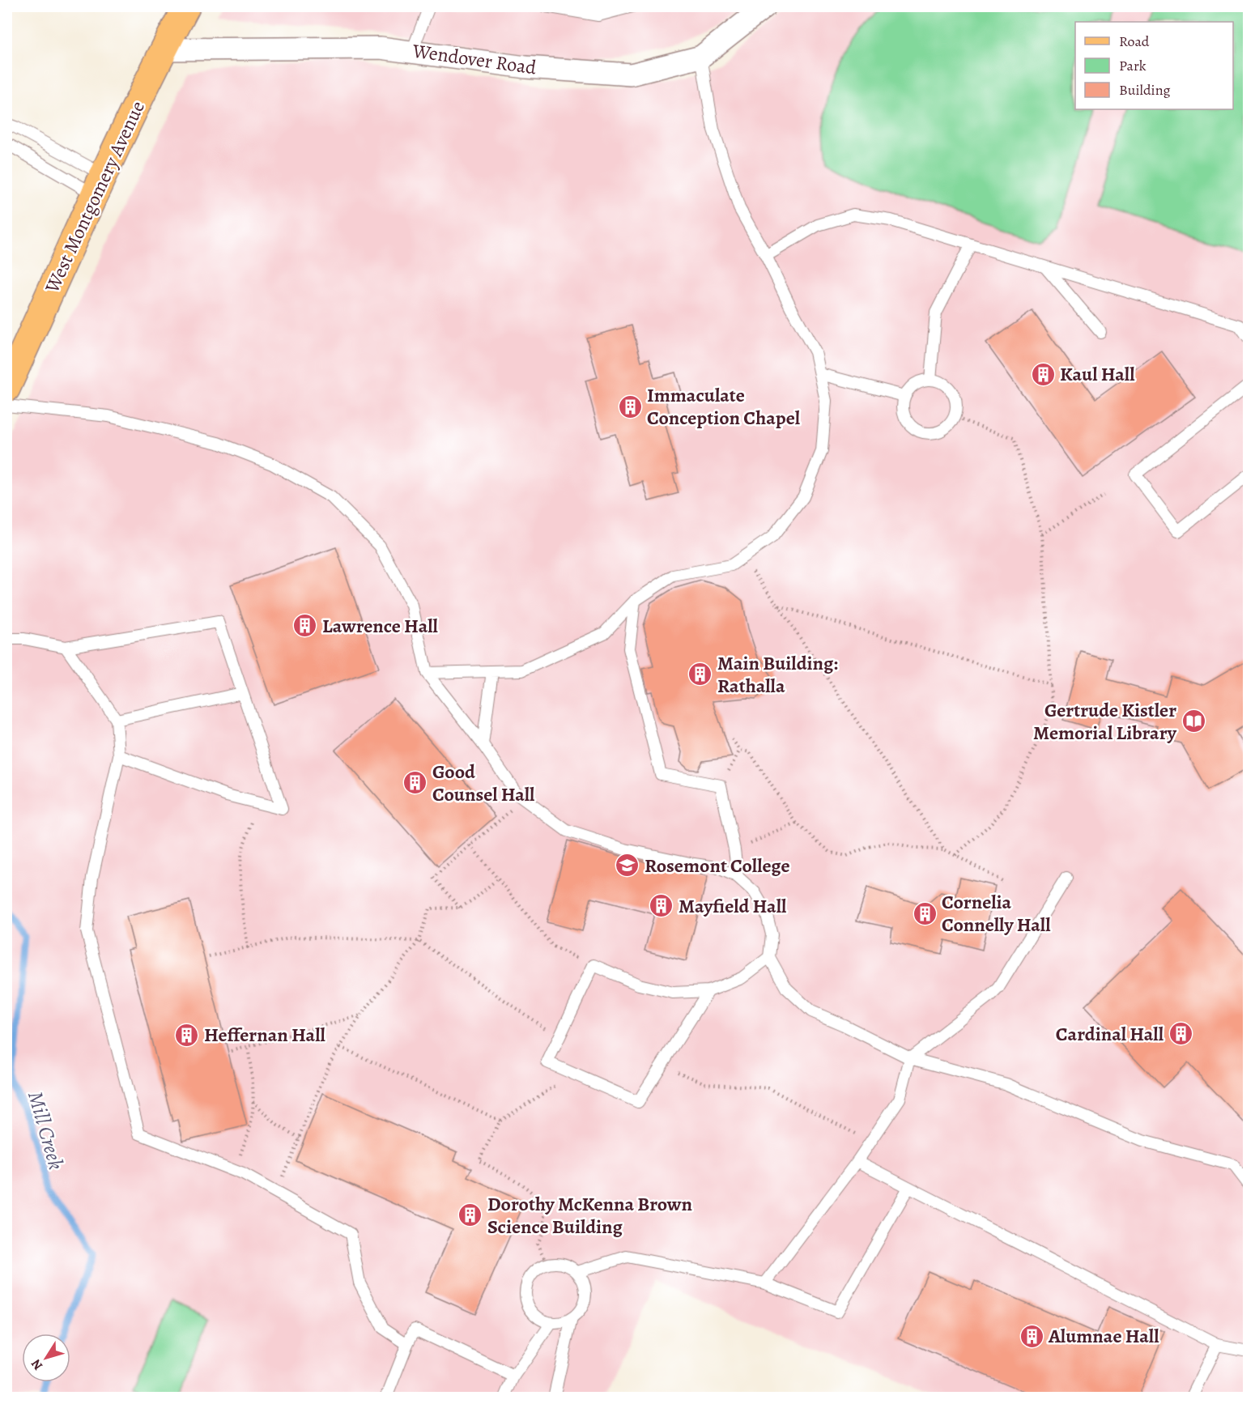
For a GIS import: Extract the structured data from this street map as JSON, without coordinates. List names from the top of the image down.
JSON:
{
  "streets": {
    "main road": ["West Montgomery Avenue"],
    "street": ["Wendover Road"]
  },
  "crossings": [
    ["Wendover Road", "West Montgomery Avenue"]
  ],
  "water": ["Mill Creek"],
  "places": {
    "building": [
      "Kaul Hall",
      "Immaculate Conception Chapel",
      "Lawrence Hall",
      "Main Building: Rathalla",
      "Good Counsel Hall",
      "Mayfield Hall",
      "Cornelia Connelly Hall",
      "Cardinal Hall",
      "Heffernan Hall",
      "Dorothy McKenna Brown Science Building",
      "Alumnae Hall"
    ],
    "library": ["Gertrude Kistler Memorial Library"],
    "school or university": ["Rosemont College"]
  },
  "legend": ["Road", "Park", "Building"],
  "north": "bottom left"
}
